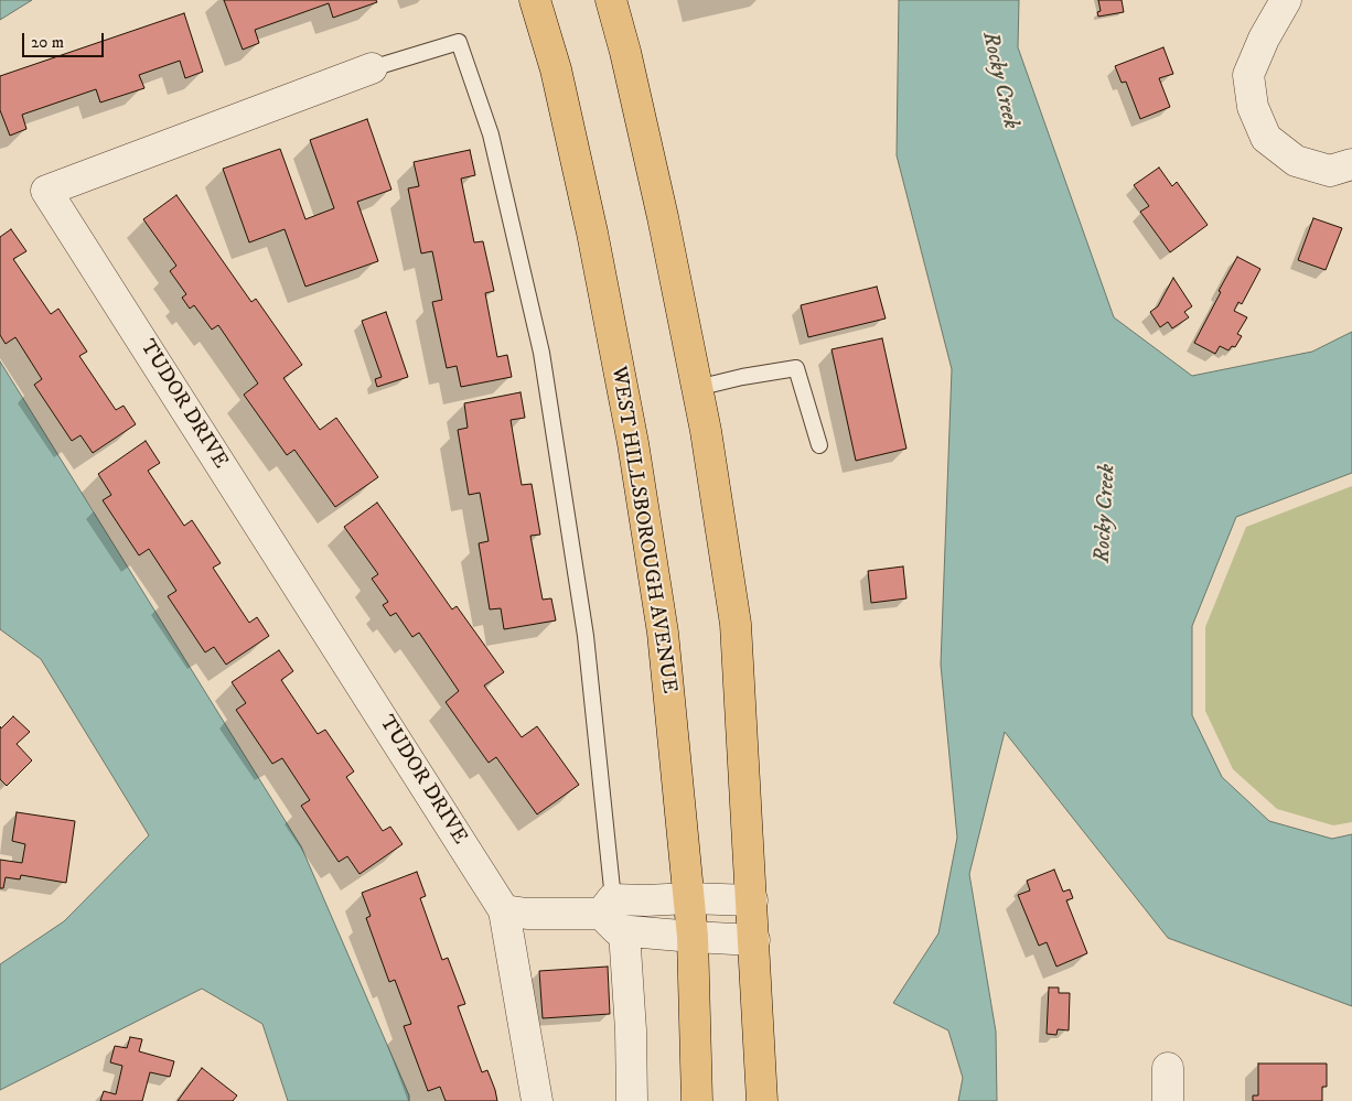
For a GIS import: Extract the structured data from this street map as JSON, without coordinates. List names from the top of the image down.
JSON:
{
  "streets": {
    "main road": ["WEST HILLSBOROUGH AVENUE"],
    "street": ["TUDOR DRIVE"]
  },
  "water": ["Rocky Creek"],
  "scale_bar": "20 m"
}
